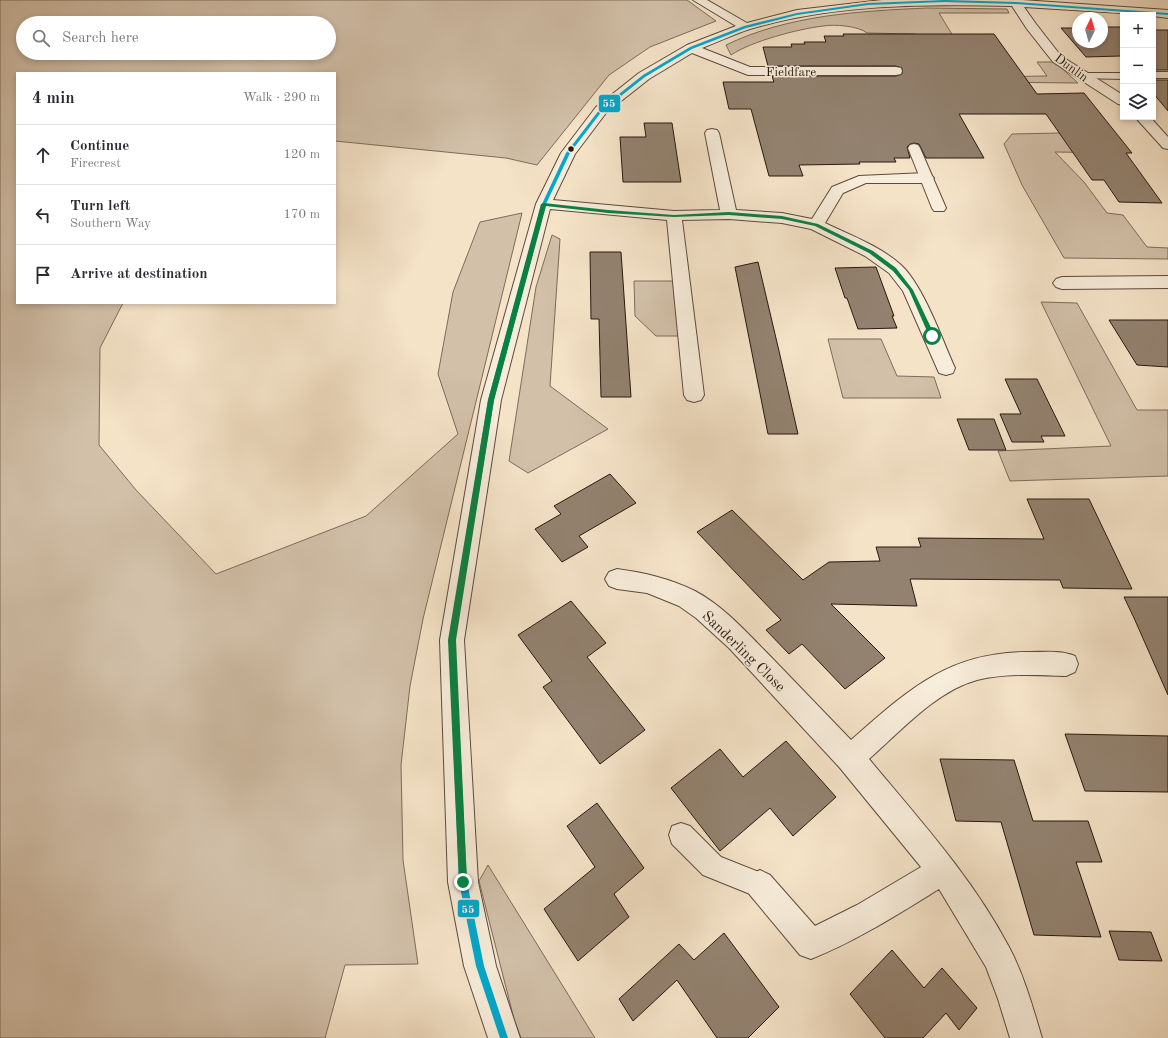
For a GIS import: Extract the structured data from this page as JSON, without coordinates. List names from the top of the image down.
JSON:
{
  "streets": {
    "street": ["Dunlin", "Fieldfare", "Sanderling Close"]
  },
  "lines": ["transit line 55"],
  "north": "top",
  "page": {
    "map_buttons": ["+", "−"],
    "search": "Search here",
    "heading": ["4 min", "Walk · 290 m"],
    "list": [
      ["Continue", "Firecrest", "120 m"],
      ["Turn left", "Southern Way", "170 m"],
      "Arrive at destination"
    ]
  }
}
